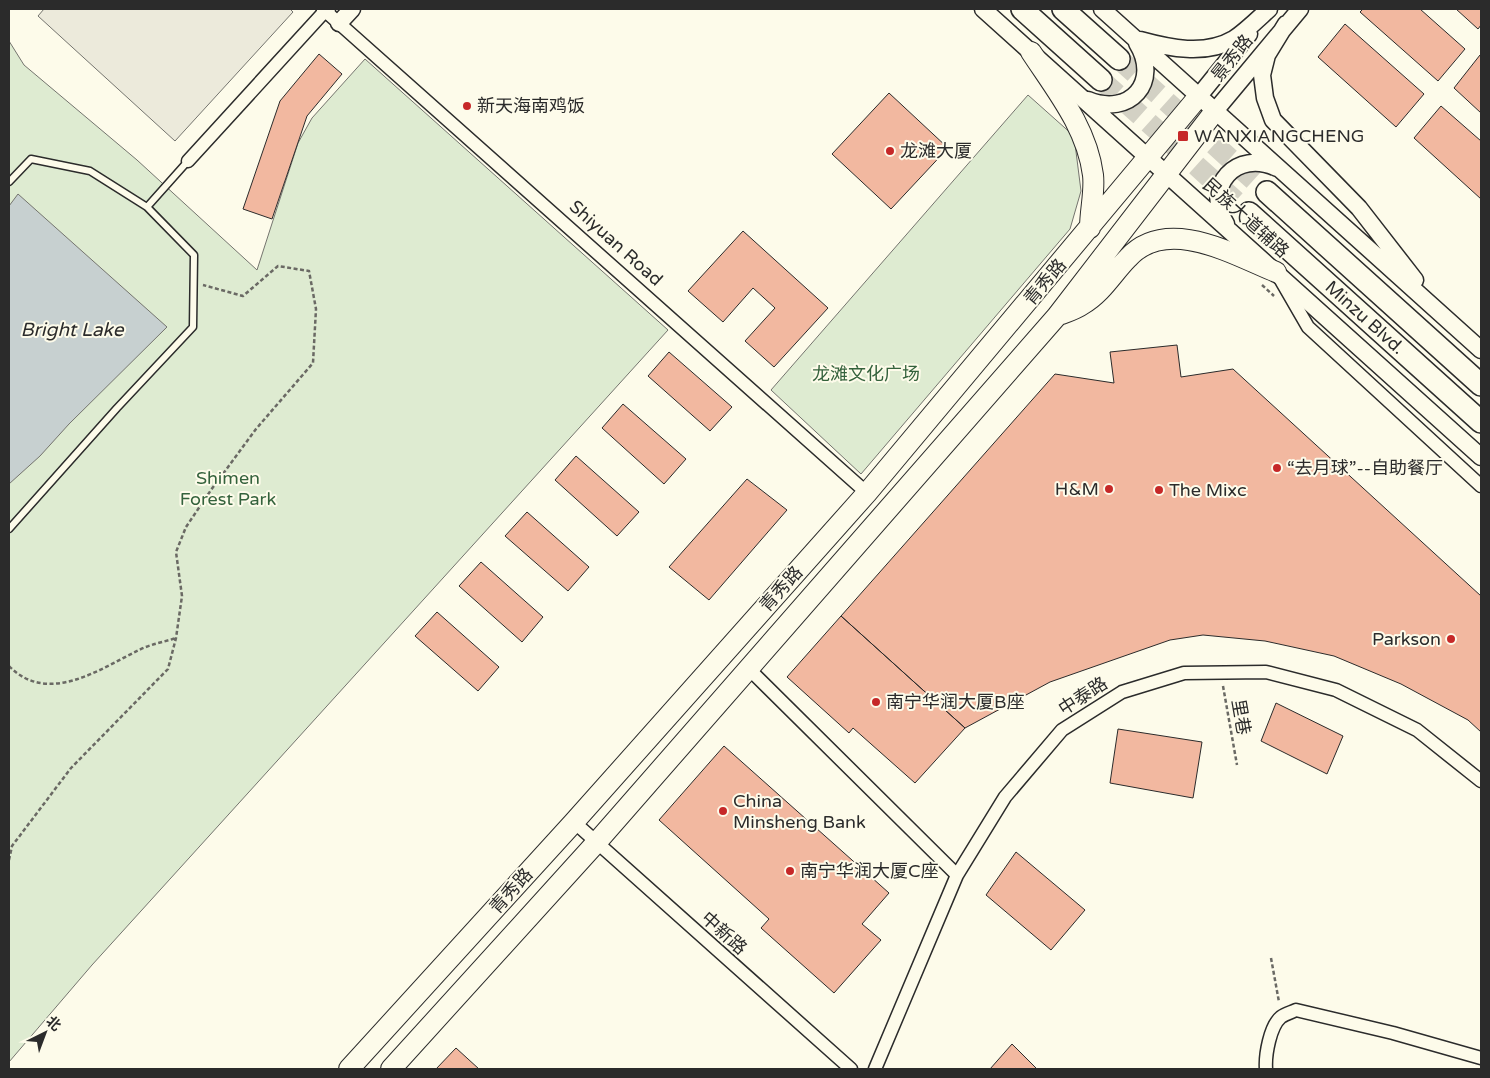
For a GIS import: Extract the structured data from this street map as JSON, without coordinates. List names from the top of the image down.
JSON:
{
  "streets": {
    "highway": ["Minzu Blvd."],
    "main road": ["青秀路"],
    "street": [
      "景秀路",
      "民族大道辅路",
      "Shiyuan Road",
      "中泰路",
      "中新路"
    ],
    "path": ["里巷"]
  },
  "crossings": [
    ["景秀路", "青秀路"],
    ["民族大道辅路", "青秀路"],
    ["Shiyuan Road", "青秀路"],
    ["青秀路", "中新路"],
    ["中泰路", "里巷"]
  ],
  "water": ["Bright Lake"],
  "parks": ["龙滩文化广场", "Shimen Forest Park"],
  "places": {
    "other": [
      "新天海南鸡饭",
      "龙滩大厦",
      "“去月球”--自助餐厅",
      "H&M",
      "The Mixc",
      "Parkson",
      "南宁华润大厦B座",
      "China Minsheng Bank",
      "南宁华润大厦C座"
    ],
    "transit": ["WANXIANGCHENG"]
  },
  "north": "top right"
}
